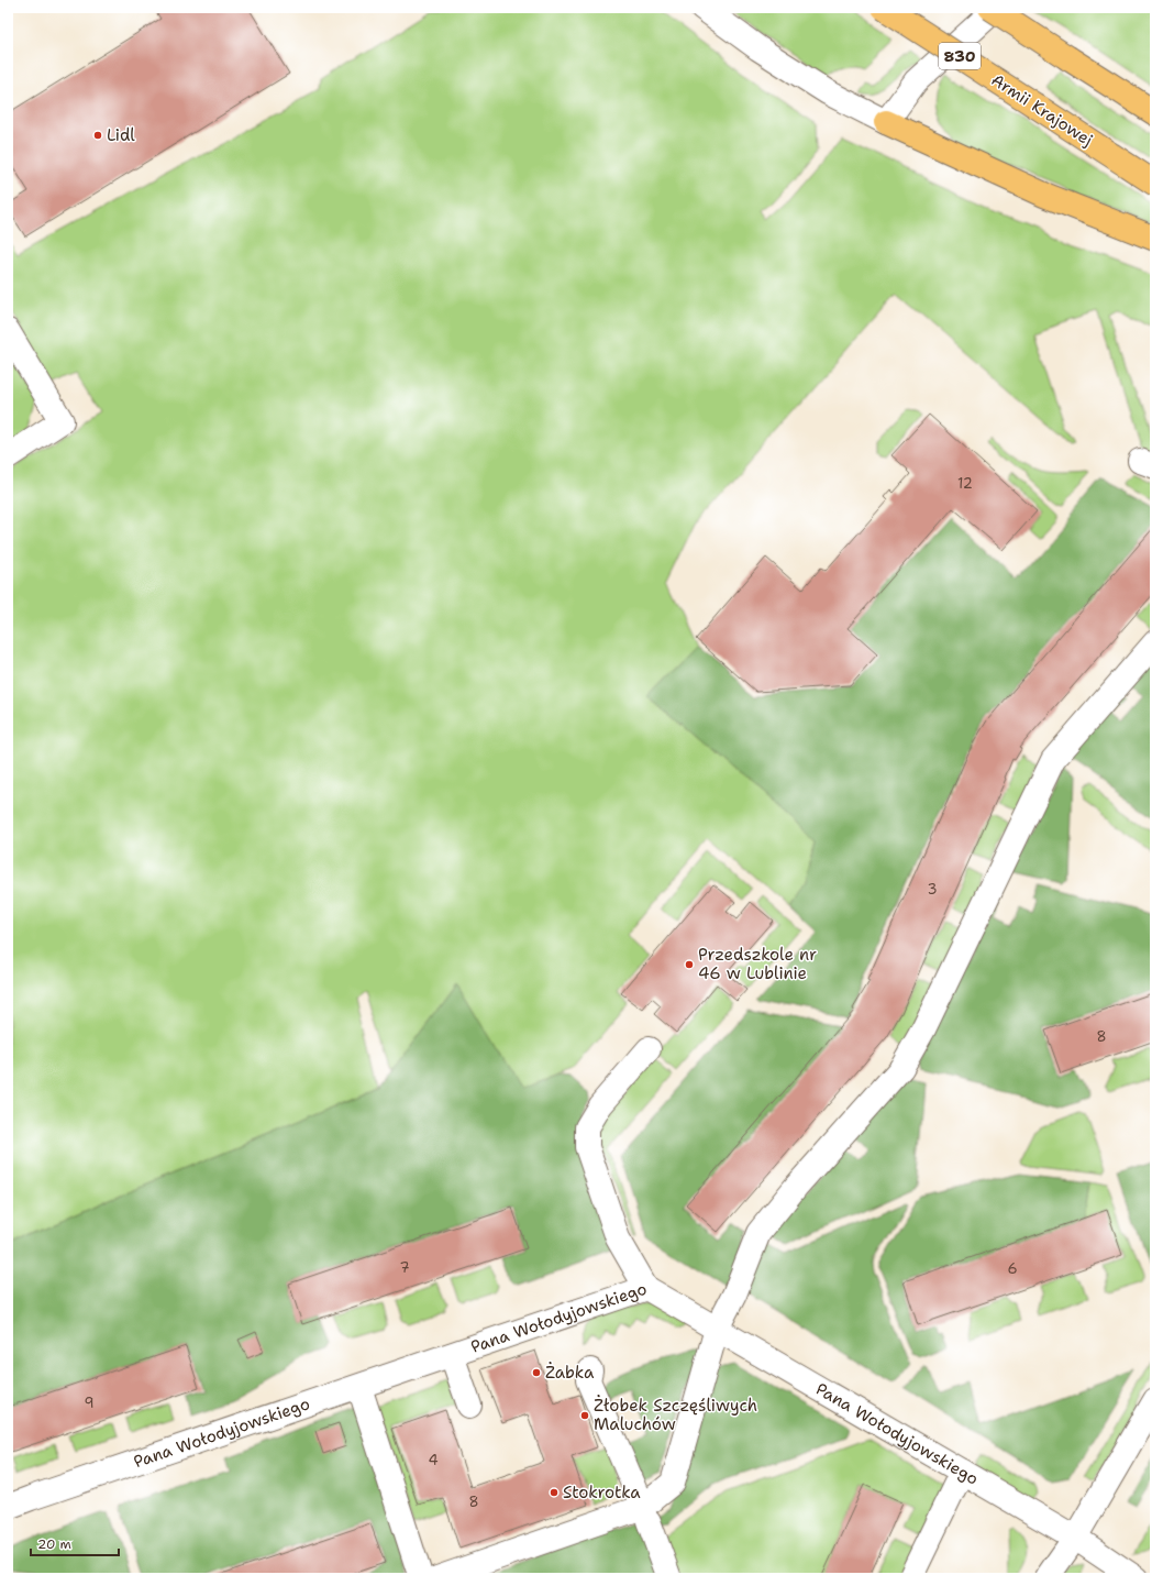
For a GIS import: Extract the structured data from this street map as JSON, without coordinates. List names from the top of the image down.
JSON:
{
  "streets": {
    "main road": ["830", "Armii Krajowej"],
    "street": ["Pana Wołodyjowskiego"]
  },
  "places": [
    "Lidl",
    "Przedszkole nr 46 w Lublinie",
    "Żabka",
    "Żłobek Szczęśliwych Maluchów",
    "Stokrotka"
  ],
  "house_numbers": [
    "12",
    "3",
    "8",
    "7",
    "6",
    "9",
    "4",
    "8"
  ],
  "scale_bar": "20 m"
}
